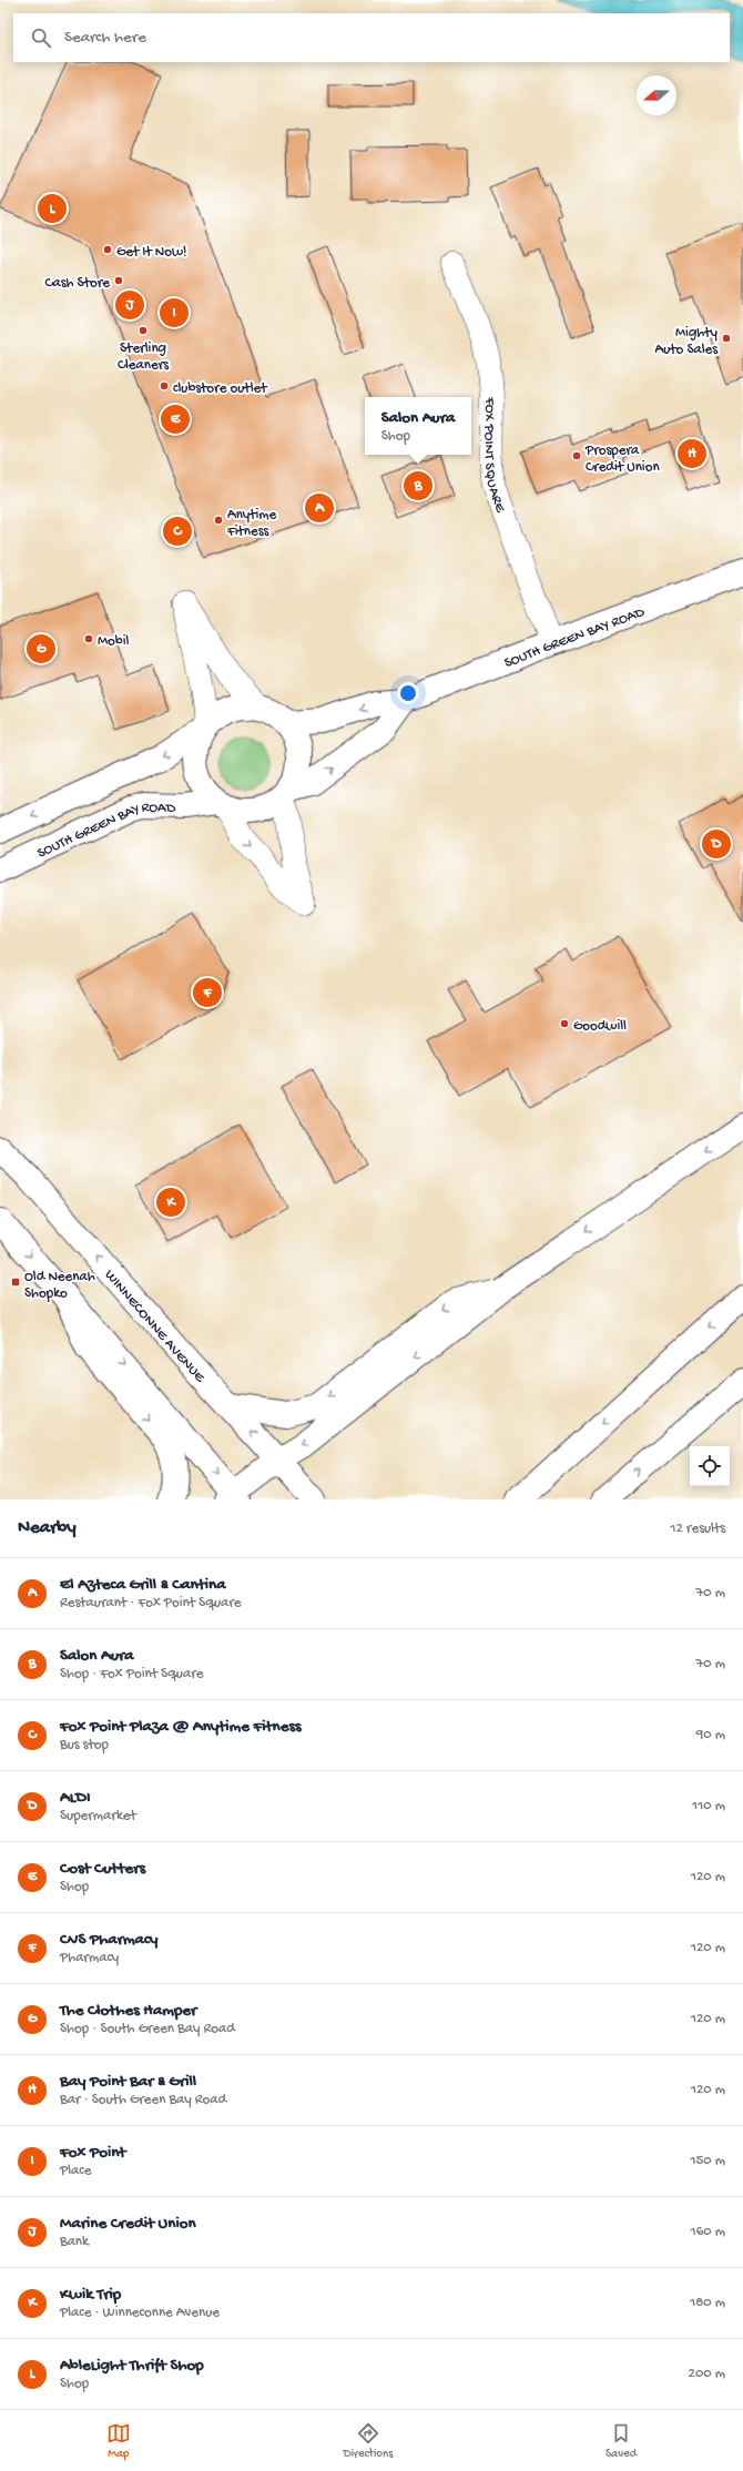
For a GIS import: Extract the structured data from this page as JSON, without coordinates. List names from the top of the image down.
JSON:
{
  "streets": {
    "main road": ["SOUTH GREEN BAY ROAD", "WINNECONNE AVENUE"],
    "street": ["FOX POINT SQUARE"]
  },
  "crossings": [
    ["FOX POINT SQUARE", "SOUTH GREEN BAY ROAD"]
  ],
  "places": {
    "other": [
      "Get It Now!",
      "Cash Store",
      "Sterling Cleaners",
      "Mighty Auto Sales",
      "clubstore outlet",
      "Prospera Credit Union",
      "Anytime Fitness",
      "Mobil",
      "Goodwill"
    ],
    "transit": ["Old Neenah Shopko"]
  },
  "north": "left",
  "page": {
    "search": "Search here",
    "pins": [
      "L",
      "J",
      "I",
      "E",
      "H",
      "B",
      "A",
      "C",
      "G",
      "D",
      "F",
      "K"
    ],
    "popup": ["Salon Aura", "Shop"],
    "heading": ["Nearby", "12 results"],
    "list": [
      {
        "mark": "A",
        "name": "El Azteca Grill & Cantina",
        "note": "Restaurant · Fox Point Square",
        "value": "70 m"
      },
      {
        "mark": "B",
        "name": "Salon Aura",
        "note": "Shop · Fox Point Square",
        "value": "70 m"
      },
      {
        "mark": "C",
        "name": "Fox Point Plaza @ Anytime Fitness",
        "note": "Bus stop",
        "value": "90 m"
      },
      {
        "mark": "D",
        "name": "ALDI",
        "note": "Supermarket",
        "value": "110 m"
      },
      {
        "mark": "E",
        "name": "Cost Cutters",
        "note": "Shop",
        "value": "120 m"
      },
      {
        "mark": "F",
        "name": "CVS Pharmacy",
        "note": "Pharmacy",
        "value": "120 m"
      },
      {
        "mark": "G",
        "name": "The Clothes Hamper",
        "note": "Shop · South Green Bay Road",
        "value": "120 m"
      },
      {
        "mark": "H",
        "name": "Bay Point Bar & Grill",
        "note": "Bar · South Green Bay Road",
        "value": "120 m"
      },
      {
        "mark": "I",
        "name": "Fox Point",
        "note": "Place",
        "value": "150 m"
      },
      {
        "mark": "J",
        "name": "Marine Credit Union",
        "note": "Bank",
        "value": "160 m"
      },
      {
        "mark": "K",
        "name": "Kwik Trip",
        "note": "Place · Winneconne Avenue",
        "value": "180 m"
      },
      {
        "mark": "L",
        "name": "AbleLight Thrift Shop",
        "note": "Shop",
        "value": "200 m"
      }
    ],
    "nav": ["Map", "Directions", "Saved"]
  }
}
